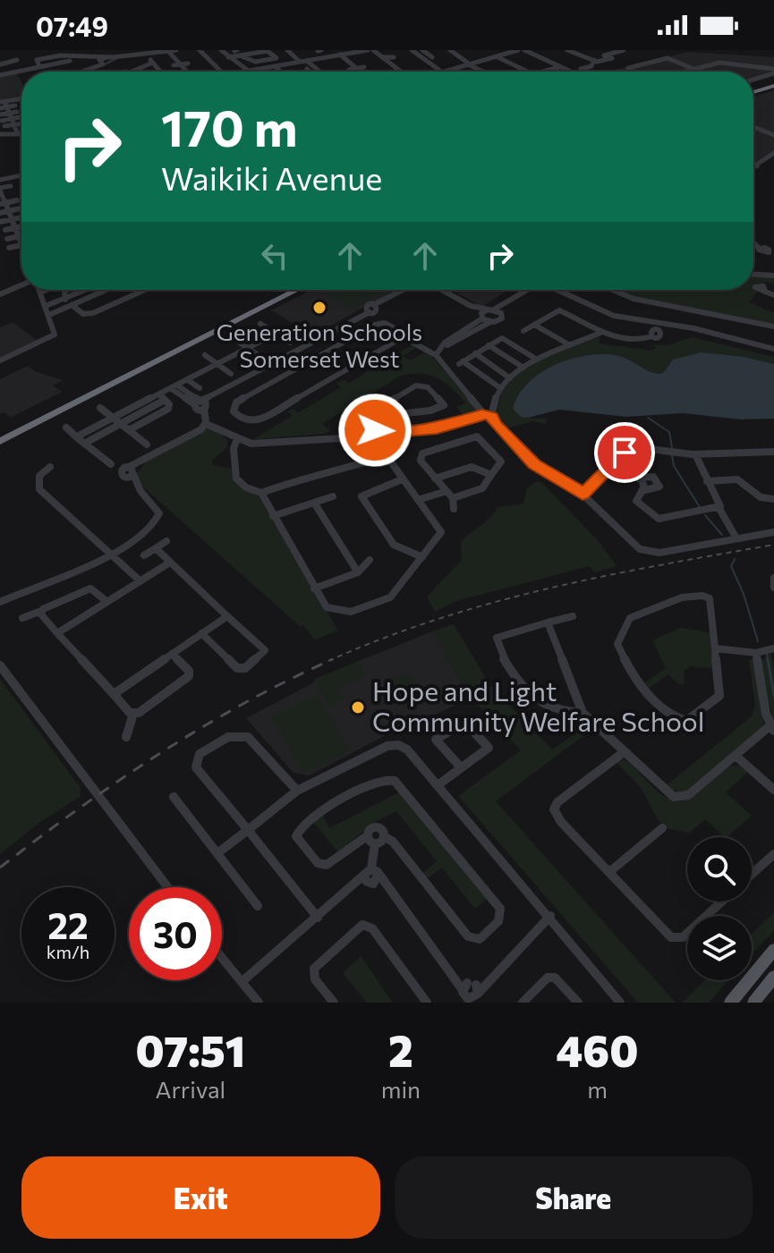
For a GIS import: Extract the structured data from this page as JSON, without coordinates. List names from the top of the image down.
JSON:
{
  "places": ["Generation Schools Somerset West", "Hope and Light Community Welfare School"],
  "page": {
    "status": "07:49",
    "turn": ["170 m", "Waikiki Avenue"],
    "speed": "22 km/h",
    "limit": "30",
    "eta": [
      "07:51",
      "Arrival",
      "2",
      "min",
      "460",
      "m"
    ],
    "buttons": ["Exit", "Share"]
  }
}
